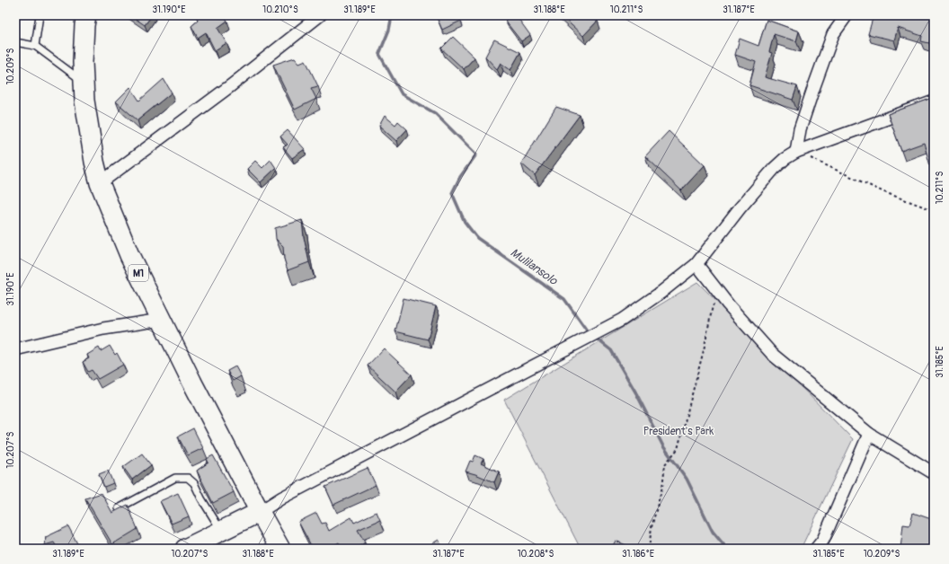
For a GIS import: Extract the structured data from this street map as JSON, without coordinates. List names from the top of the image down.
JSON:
{
  "streets": {
    "main road": ["M1"]
  },
  "water": ["Mulilansolo"],
  "parks": ["President's Park"],
  "coordinates": [
    "31.190°E",
    "10.210°S",
    "31.189°E",
    "31.188°E",
    "10.211°S",
    "31.187°E",
    "10.209°S",
    "31.185°E",
    "10.207°S",
    "10.208°S",
    "31.186°E"
  ]
}
